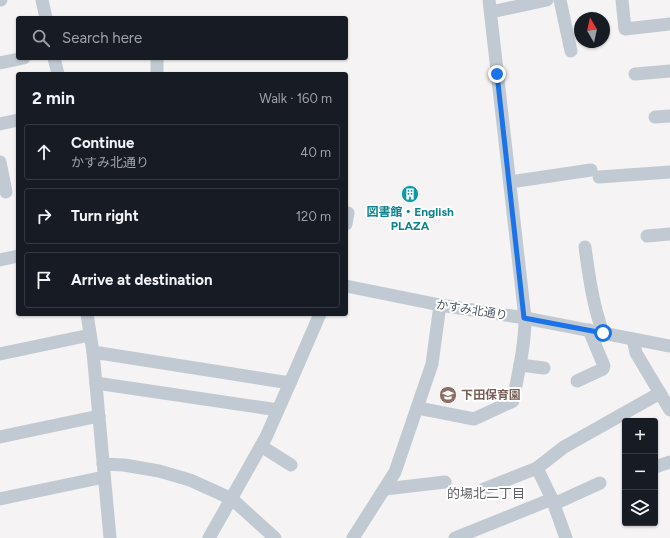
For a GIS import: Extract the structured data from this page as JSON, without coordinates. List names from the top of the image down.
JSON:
{
  "streets": {
    "street": ["かすみ北通り"]
  },
  "districts": ["的場北二丁目"],
  "places": {
    "building": ["図書館・English PLAZA"],
    "school or university": ["下田保育園"]
  },
  "north": "top",
  "page": {
    "search": "Search here",
    "heading": ["2 min", "Walk · 160 m"],
    "list": [
      ["Continue", "かすみ北通り", "40 m"],
      ["Turn right", "120 m"],
      "Arrive at destination"
    ],
    "map_buttons": ["+", "−"]
  }
}
